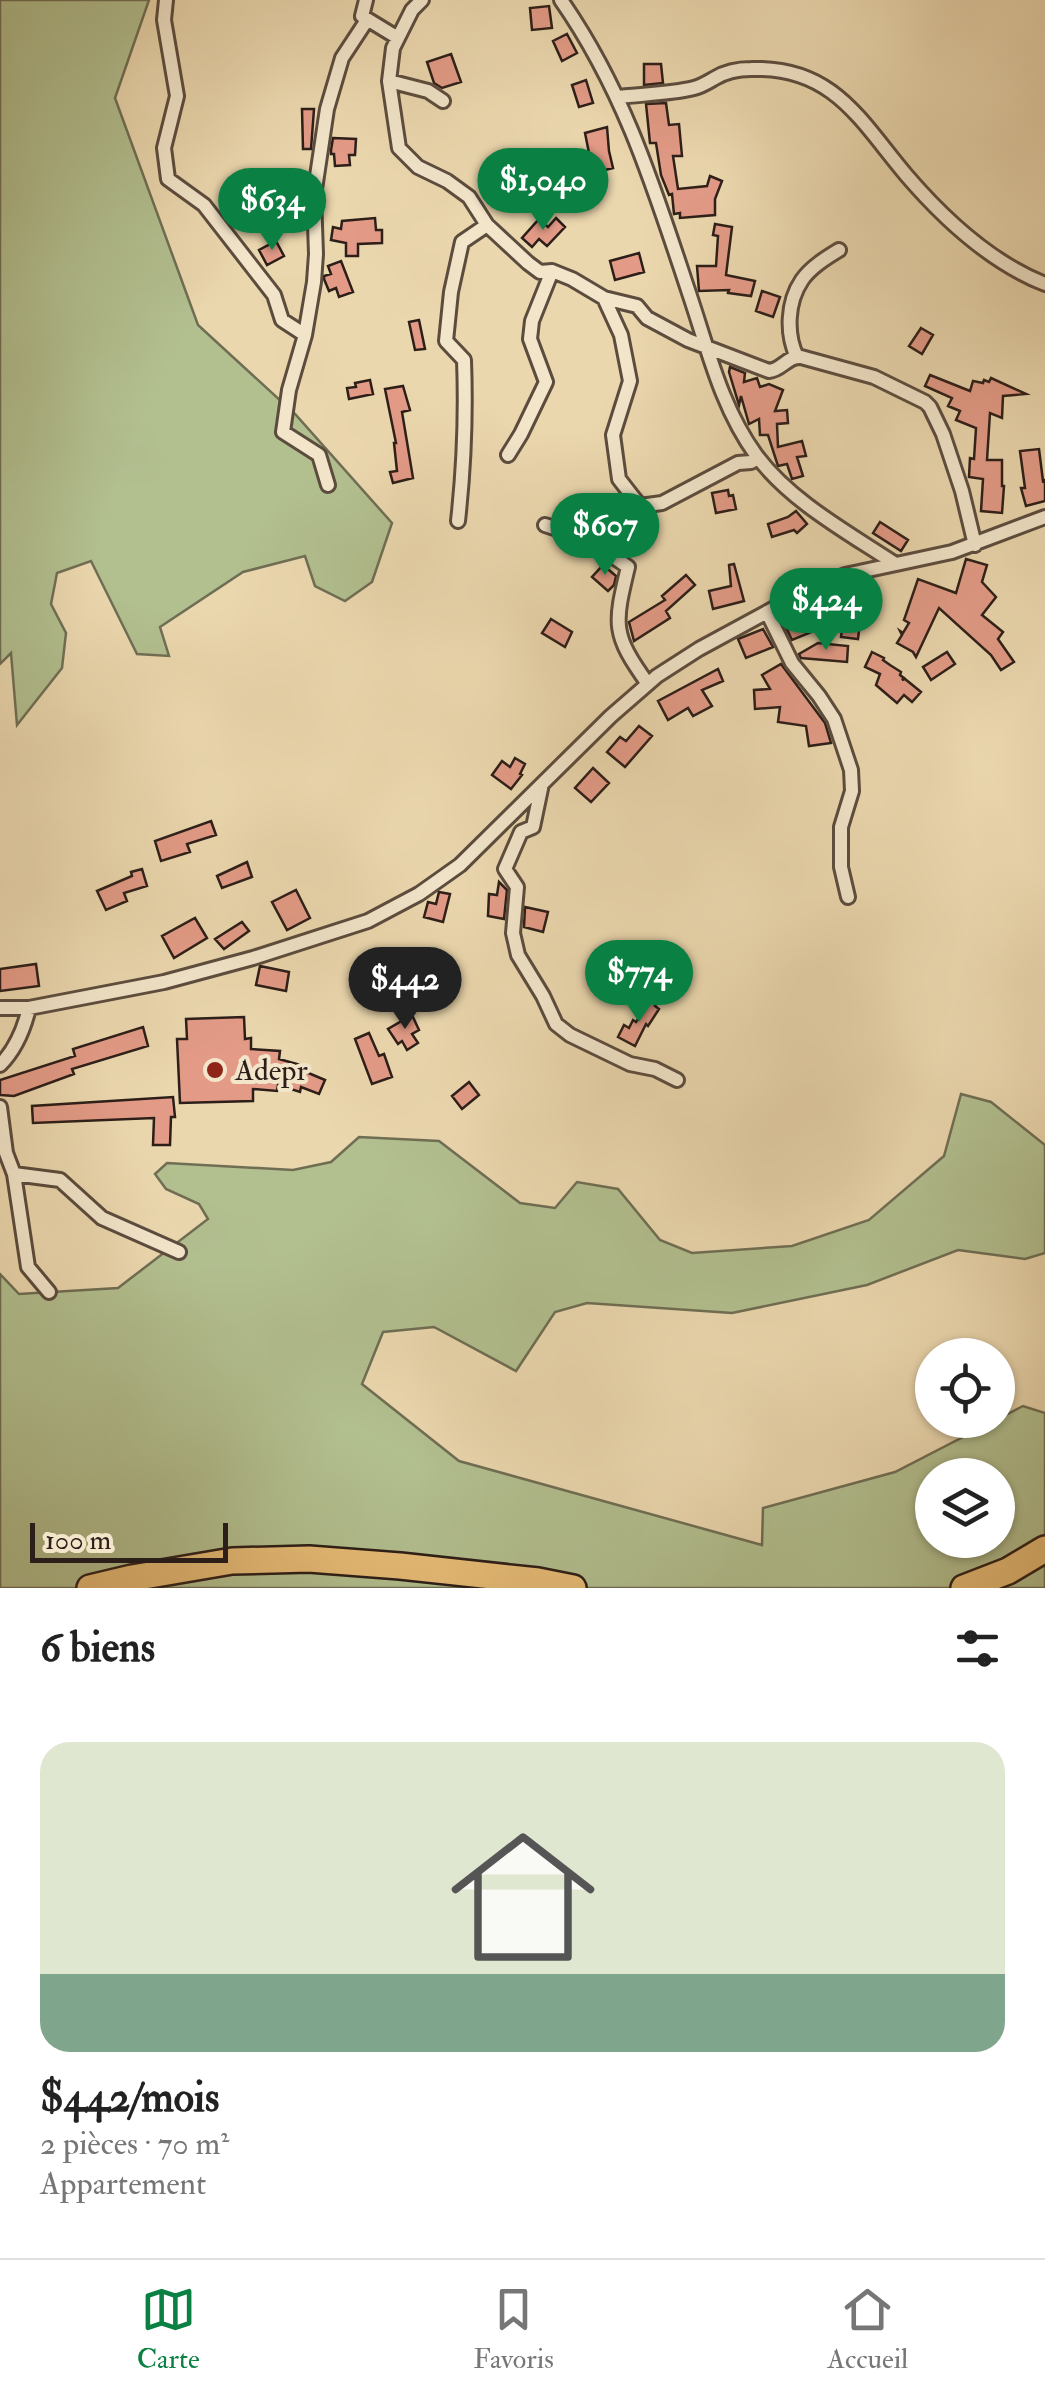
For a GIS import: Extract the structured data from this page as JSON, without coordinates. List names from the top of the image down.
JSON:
{
  "places": ["Adepr"],
  "scale_bar": "100 m",
  "page": {
    "price": [
      "$1,040",
      "$634",
      "$607",
      "$424",
      "$774",
      "$442"
    ],
    "scale": "100 m",
    "heading": "6 biens",
    "list": [
      {
        "name": "$442/mois",
        "note": "2 pièces · 70 m² · Appartement"
      }
    ],
    "tabs": ["Carte", "Favoris", "Accueil"]
  }
}
